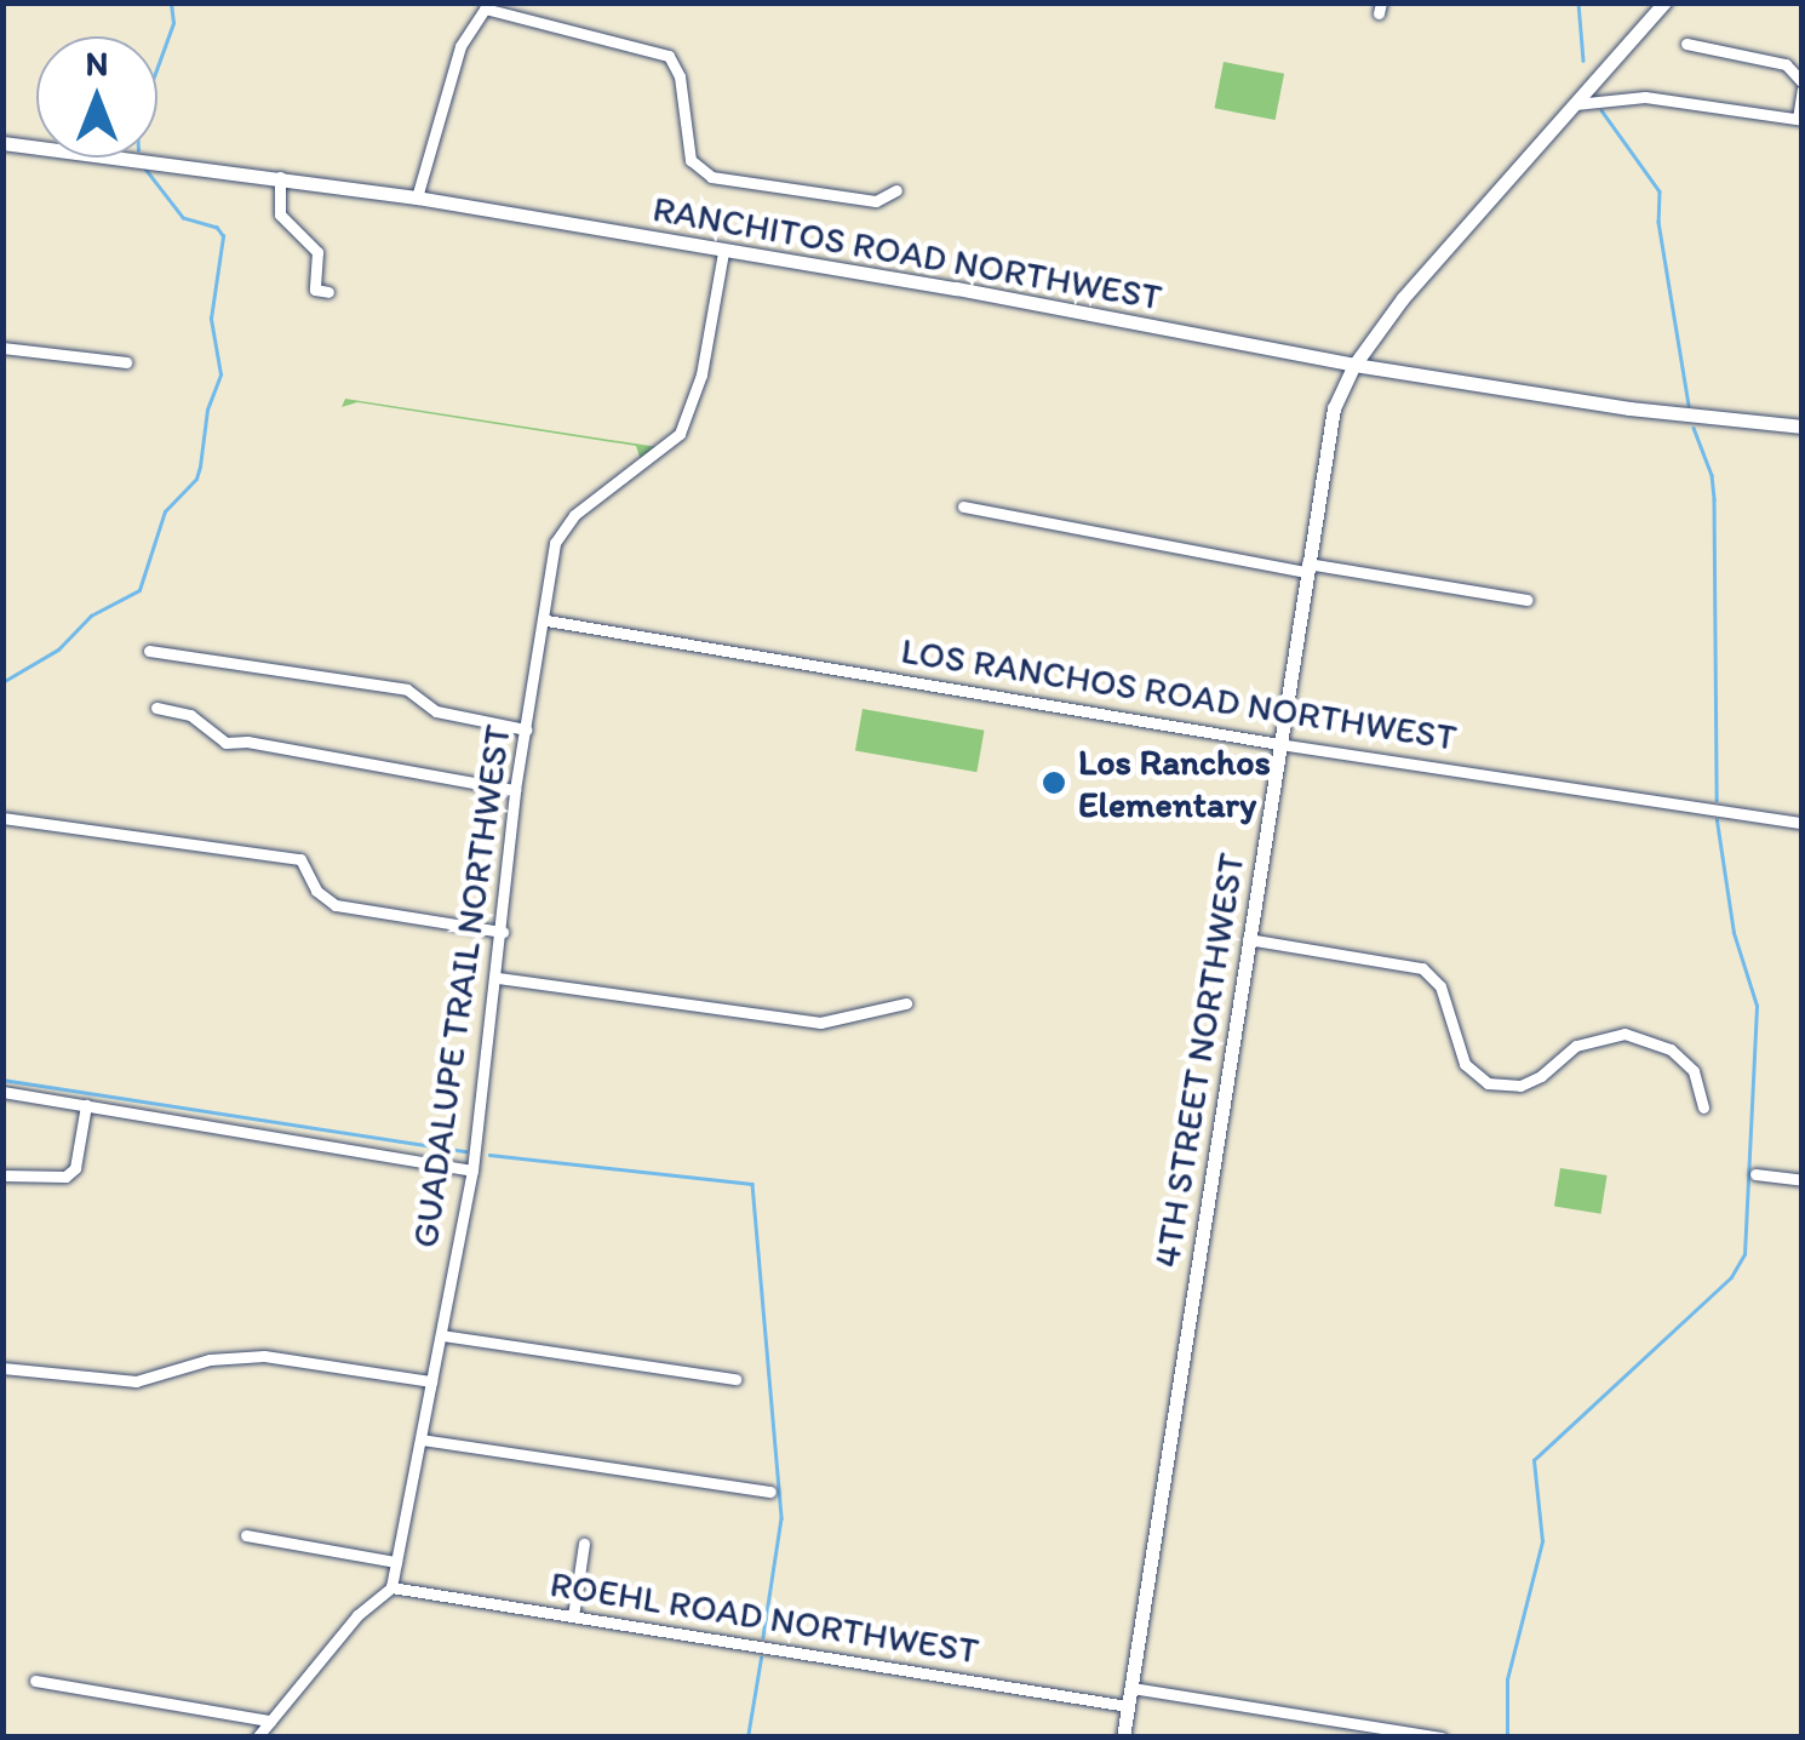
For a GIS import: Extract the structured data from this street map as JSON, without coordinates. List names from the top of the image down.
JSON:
{
  "streets": {
    "main road": ["RANCHITOS ROAD NORTHWEST", "4TH STREET NORTHWEST"],
    "street": ["LOS RANCHOS ROAD NORTHWEST", "GUADALUPE TRAIL NORTHWEST", "ROEHL ROAD NORTHWEST"]
  },
  "crossings": [
    ["RANCHITOS ROAD NORTHWEST", "GUADALUPE TRAIL NORTHWEST"],
    ["RANCHITOS ROAD NORTHWEST", "4TH STREET NORTHWEST"],
    ["LOS RANCHOS ROAD NORTHWEST", "GUADALUPE TRAIL NORTHWEST"],
    ["LOS RANCHOS ROAD NORTHWEST", "4TH STREET NORTHWEST"],
    ["GUADALUPE TRAIL NORTHWEST", "ROEHL ROAD NORTHWEST"],
    ["4TH STREET NORTHWEST", "ROEHL ROAD NORTHWEST"]
  ],
  "places": ["Los Ranchos Elementary"],
  "north": "top"
}
